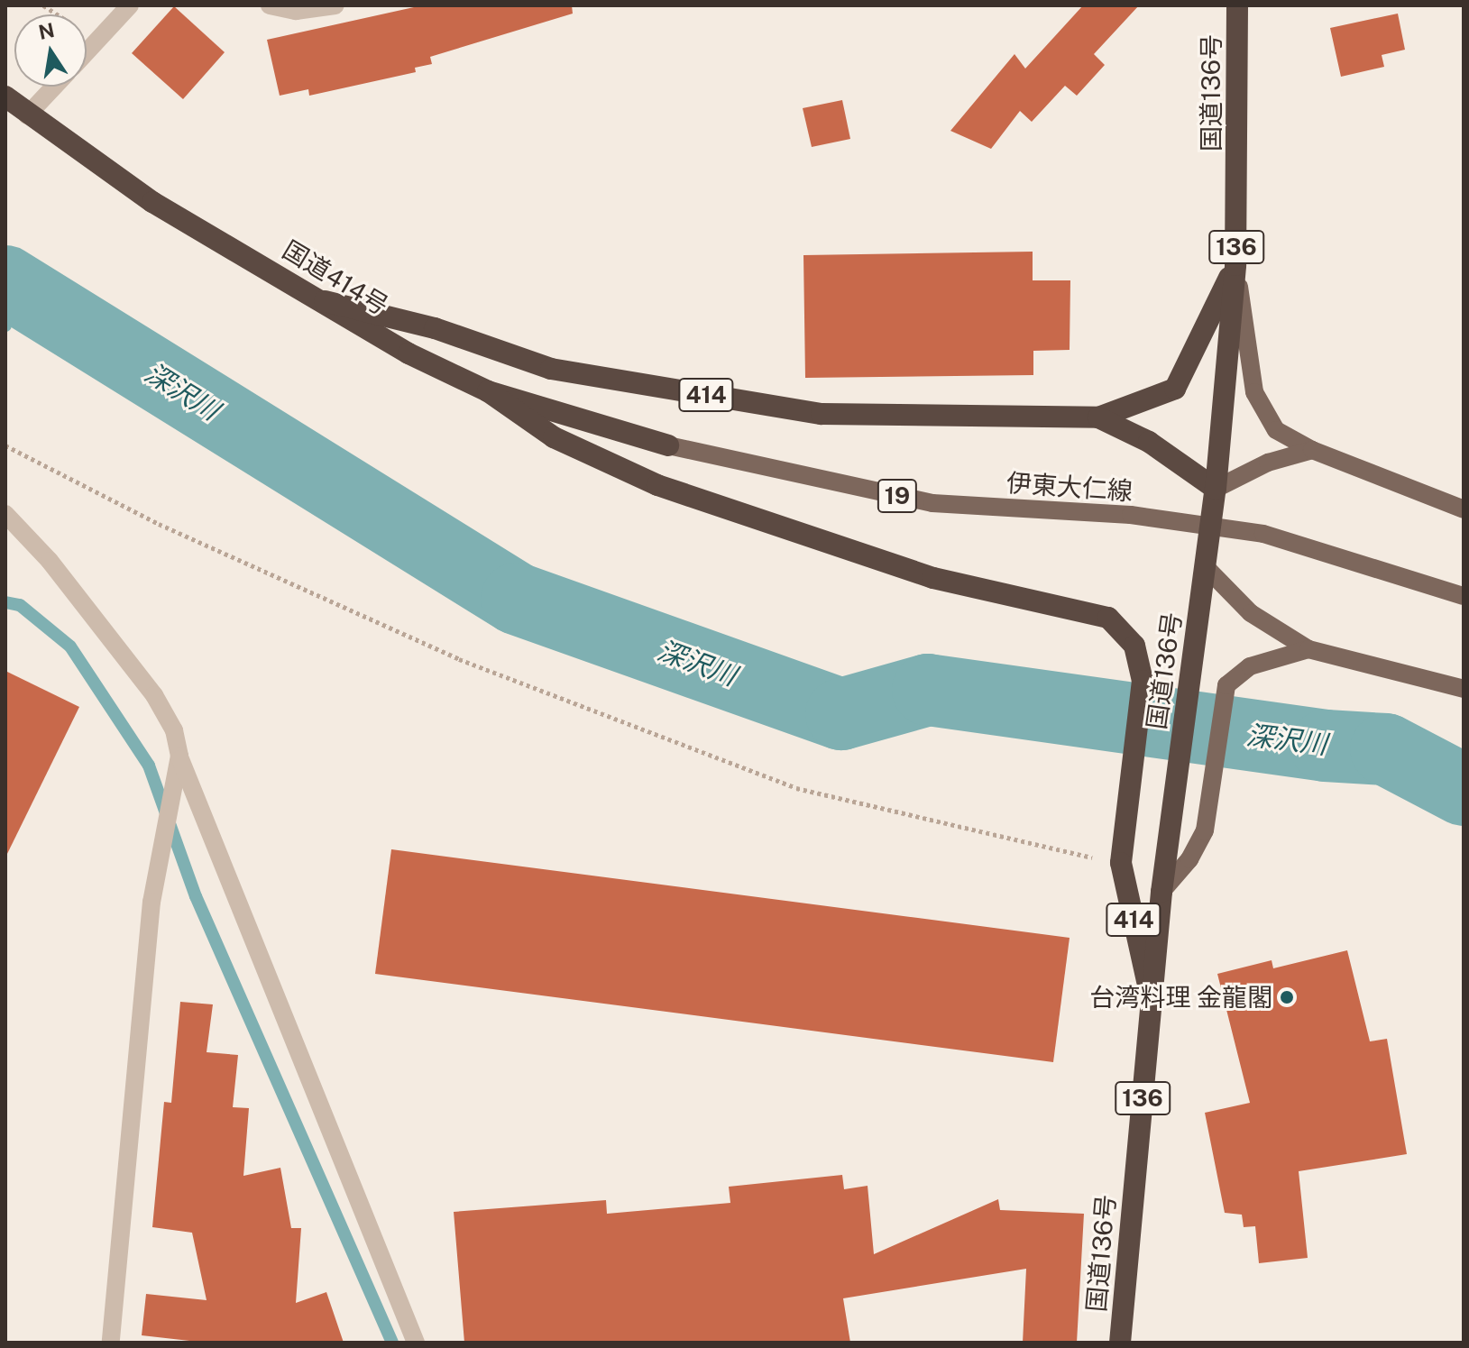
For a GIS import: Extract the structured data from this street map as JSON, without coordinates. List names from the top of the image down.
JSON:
{
  "streets": {
    "highway": [
      "国道136号",
      "136",
      "国道414号",
      "414"
    ],
    "main road": ["伊東大仁線", "19"]
  },
  "crossings": [
    ["国道136号", "414"],
    ["国道414号", "414"],
    ["国道414号", "伊東大仁線"]
  ],
  "water": ["深沢川"],
  "places": ["台湾料理 金龍閣"],
  "north": "top"
}
